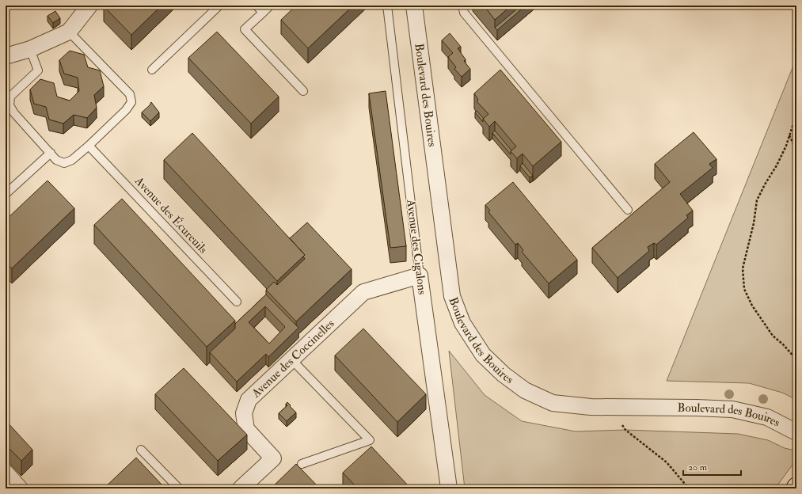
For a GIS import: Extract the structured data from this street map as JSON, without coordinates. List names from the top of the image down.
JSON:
{
  "streets": {
    "street": ["Boulevard des Bouires", "Avenue des Cigalons", "Avenue des Coccinelles"],
    "lane": ["Avenue des Écureuils"]
  },
  "crossings": [
    ["Avenue des Cigalons", "Avenue des Coccinelles"]
  ],
  "scale_bar": "20 m"
}
